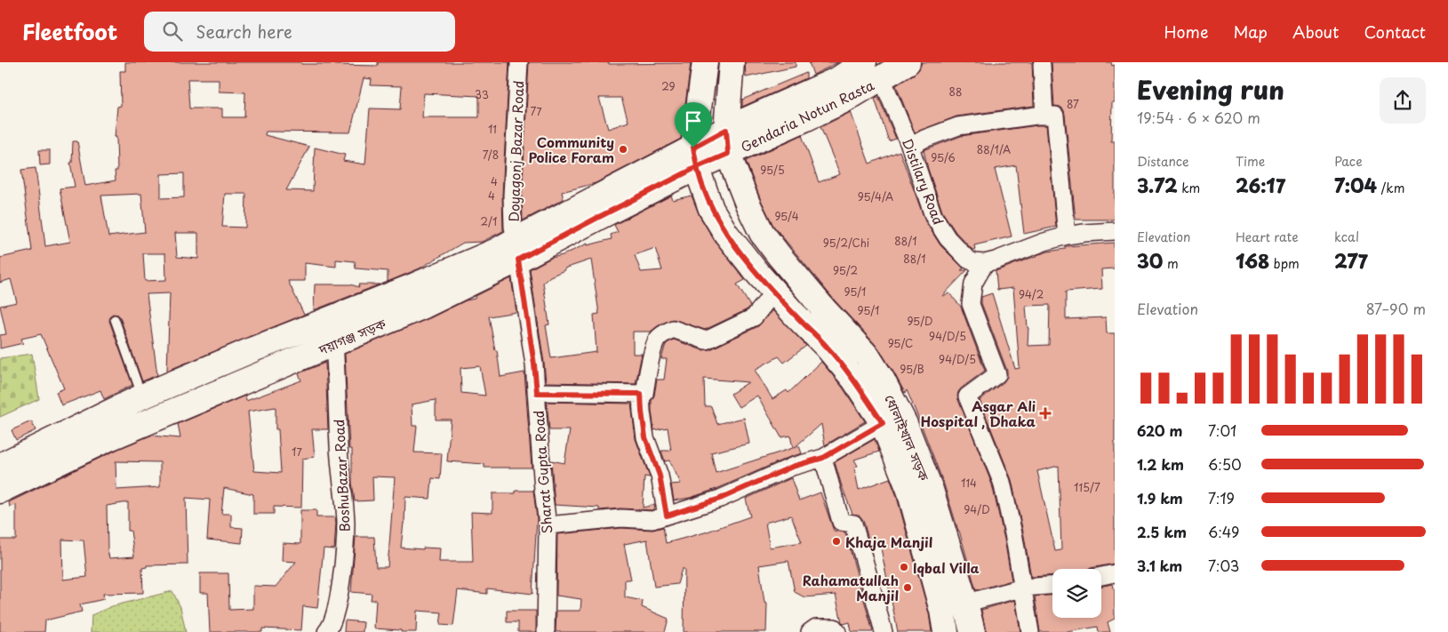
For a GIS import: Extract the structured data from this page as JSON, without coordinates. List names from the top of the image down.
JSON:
{
  "streets": {
    "main road": ["Gendaria Notun Rasta", "দয়াগঞ্জ সড়ক", "ধোলাইখাল সড়ক"],
    "street": [
      "Doyagonj Bazar Road",
      "Distilary Road",
      "Sharat Gupta Road",
      "BoshuBazar Road"
    ]
  },
  "crossings": [
    ["Gendaria Notun Rasta", "Distilary Road"],
    ["Gendaria Notun Rasta", "দয়াগঞ্জ সড়ক"],
    ["Gendaria Notun Rasta", "ধোলাইখাল সড়ক"],
    ["Doyagonj Bazar Road", "দয়াগঞ্জ সড়ক"],
    ["Doyagonj Bazar Road", "Sharat Gupta Road"],
    ["দয়াগঞ্জ সড়ক", "ধোলাইখাল সড়ক"],
    ["দয়াগঞ্জ সড়ক", "Sharat Gupta Road"],
    ["দয়াগঞ্জ সড়ক", "BoshuBazar Road"]
  ],
  "places": {
    "other": [
      "Community Police Foram",
      "Khaja Manjil",
      "Iqbal Villa",
      "Rahamatullah Manjil"
    ],
    "health": ["Asgar Ali Hospital , Dhaka"]
  },
  "house_numbers": [
    "29",
    "88",
    "33",
    "87",
    "77",
    "11",
    "88/1/A",
    "7/8",
    "95/6",
    "95/5",
    "4",
    "4",
    "95/4/A",
    "95/4",
    "2/1",
    "88/1",
    "95/2/Chi",
    "88/1",
    "95/2",
    "95/1",
    "94/2",
    "95/1",
    "95/D",
    "94/D/5",
    "95/C",
    "94/D/5",
    "95/B",
    "17",
    "114",
    "115/7",
    "94/D"
  ],
  "page": {
    "header": "Fleetfoot",
    "search": "Search here",
    "nav": [
      "Home",
      "Map",
      "About",
      "Contact"
    ],
    "heading": ["Evening run", "19:54 · 6 × 620 m"],
    "stats": [
      ["Distance", "3.72 km"],
      ["Time", "26:17"],
      ["Pace", "7:04 /km"],
      ["Elevation", "30 m"],
      ["Heart rate", "168 bpm"],
      ["kcal", "277"]
    ],
    "chart": ["Elevation", "87–90 m"],
    "list": [
      {
        "name": "620 m",
        "note": "7:01"
      },
      {
        "name": "1.2 km",
        "note": "6:50"
      },
      {
        "name": "1.9 km",
        "note": "7:19"
      },
      {
        "name": "2.5 km",
        "note": "6:49"
      },
      {
        "name": "3.1 km",
        "note": "7:03"
      }
    ]
  }
}
